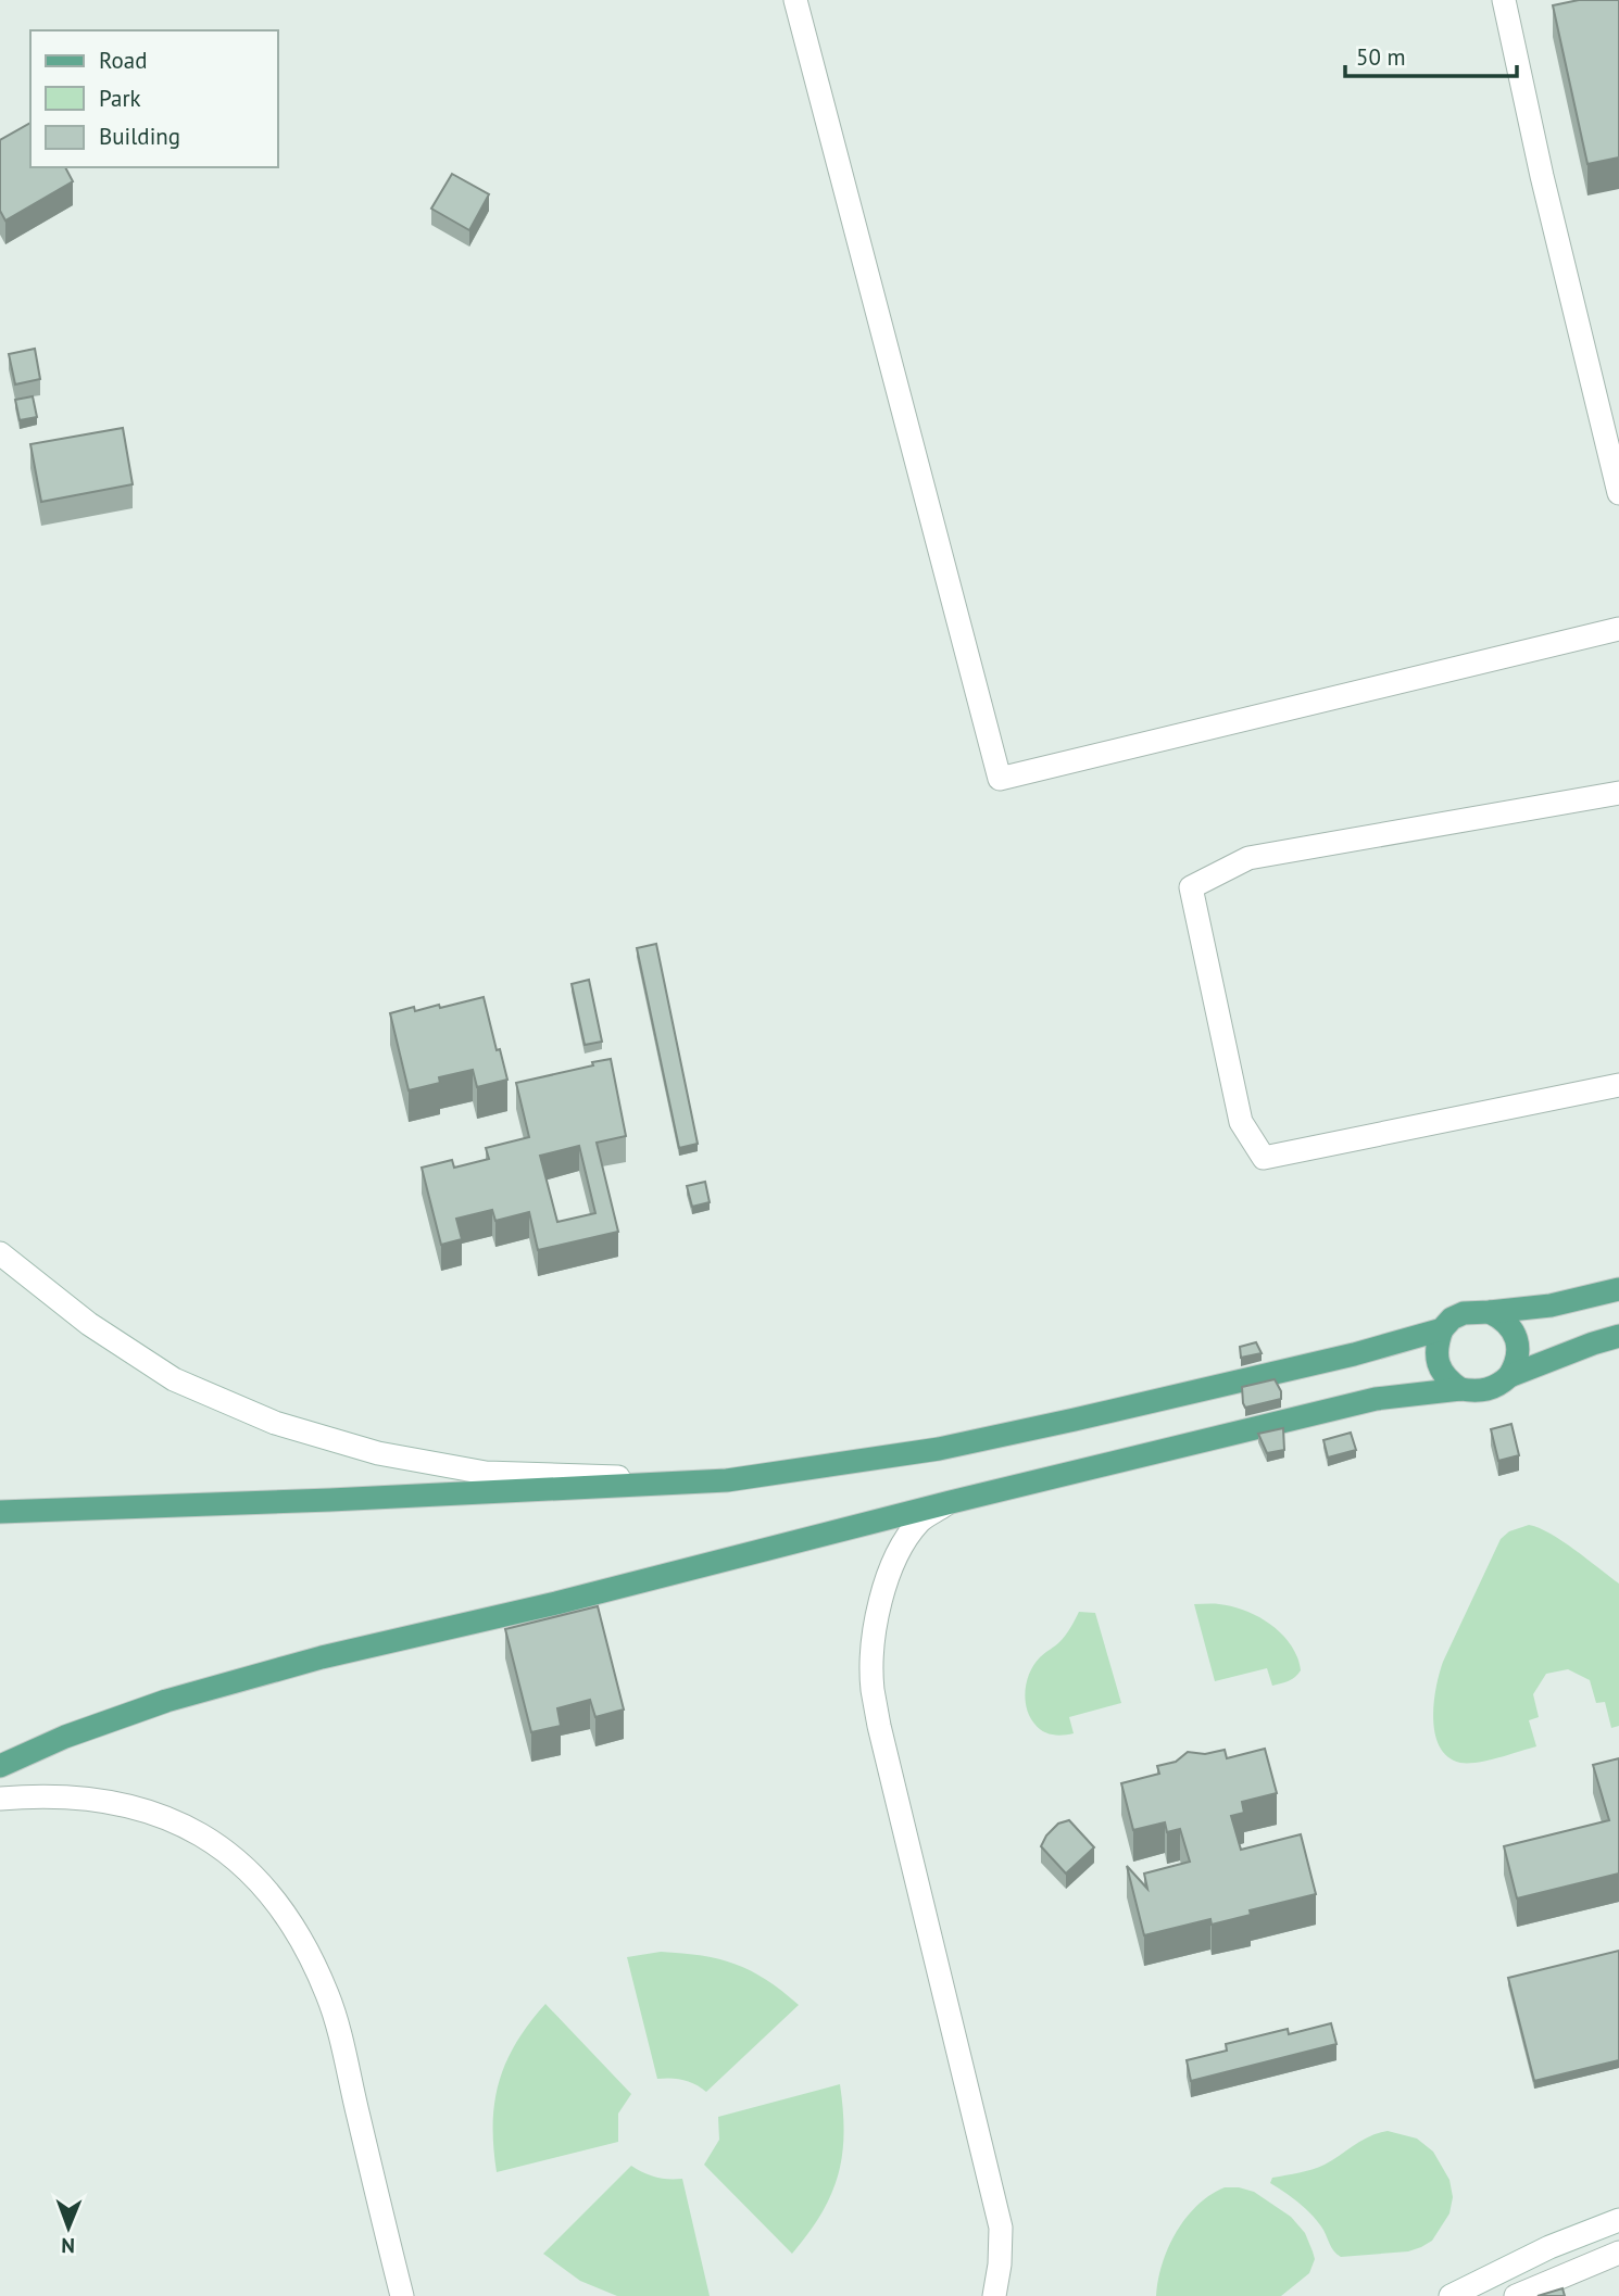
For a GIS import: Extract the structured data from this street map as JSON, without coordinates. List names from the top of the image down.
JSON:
{
  "legend": ["Road", "Park", "Building"],
  "scale_bar": "50 m",
  "north": "bottom"
}
